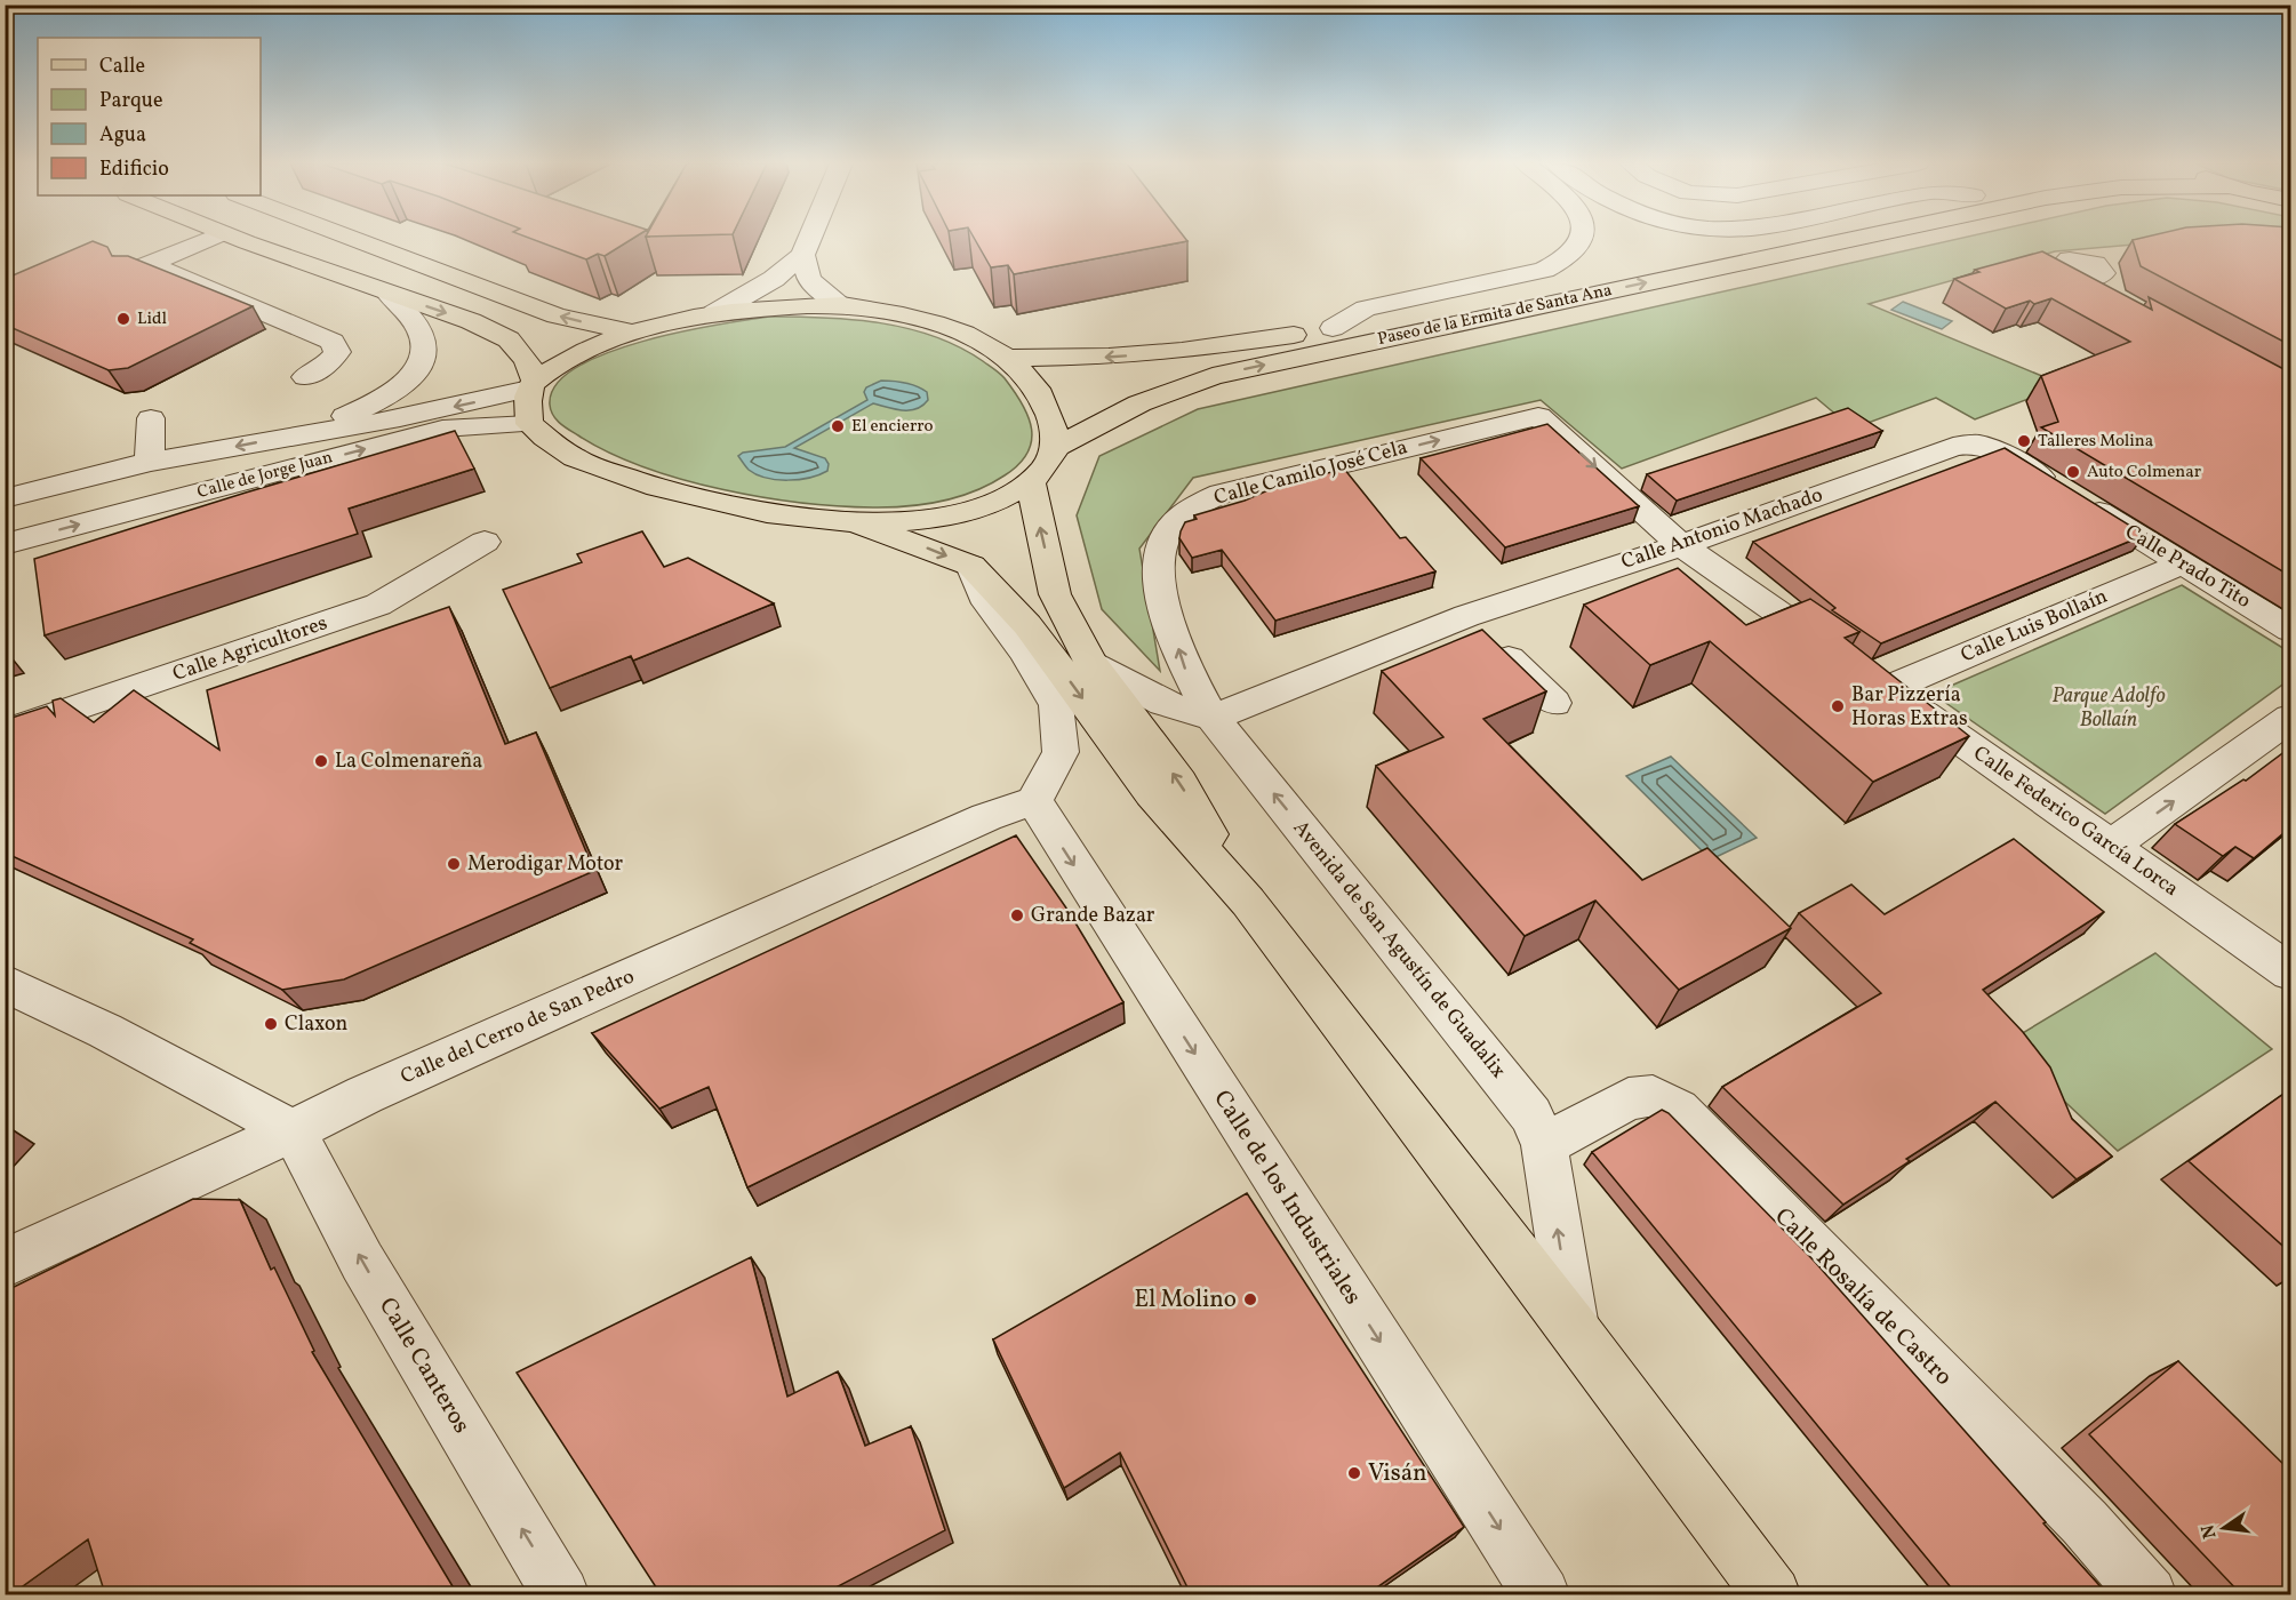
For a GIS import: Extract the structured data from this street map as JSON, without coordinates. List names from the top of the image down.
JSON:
{
  "streets": {
    "main road": ["Paseo de la Ermita de Santa Ana", "Avenida de San Agustín de Guadalix"],
    "street": [
      "Calle Camilo José Cela",
      "Calle de Jorge Juan",
      "Calle Antonio Machado",
      "Calle Prado Tito",
      "Calle Luis Bollaín",
      "Calle Agricultores",
      "Calle Federico García Lorca",
      "Calle del Cerro de San Pedro",
      "Calle de los Industriales",
      "Calle Rosalía de Castro",
      "Calle Canteros"
    ]
  },
  "crossings": [
    ["Calle Camilo José Cela", "Calle Antonio Machado"],
    ["Calle Camilo José Cela", "Calle Federico García Lorca"],
    ["Calle Camilo José Cela", "Avenida de San Agustín de Guadalix"],
    ["Calle Antonio Machado", "Calle Prado Tito"],
    ["Calle Antonio Machado", "Calle Federico García Lorca"],
    ["Calle Antonio Machado", "Avenida de San Agustín de Guadalix"],
    ["Calle Prado Tito", "Calle Luis Bollaín"],
    ["Calle Luis Bollaín", "Calle Federico García Lorca"],
    ["Avenida de San Agustín de Guadalix", "Calle Rosalía de Castro"],
    ["Calle del Cerro de San Pedro", "Calle de los Industriales"],
    ["Calle del Cerro de San Pedro", "Calle Canteros"]
  ],
  "one_way": ["Calle de los Industriales", "Calle Canteros"],
  "parks": ["Parque Adolfo Bollaín"],
  "places": [
    "Lidl",
    "El encierro",
    "Talleres Molina",
    "Auto Colmenar",
    "Bar Pizzería Horas Extras",
    "La Colmenareña",
    "Merodigar Motor",
    "Grande Bazar",
    "Claxon",
    "El Molino",
    "Visán"
  ],
  "legend": [
    "Calle",
    "Parque",
    "Agua",
    "Edificio"
  ],
  "north": "left"
}
